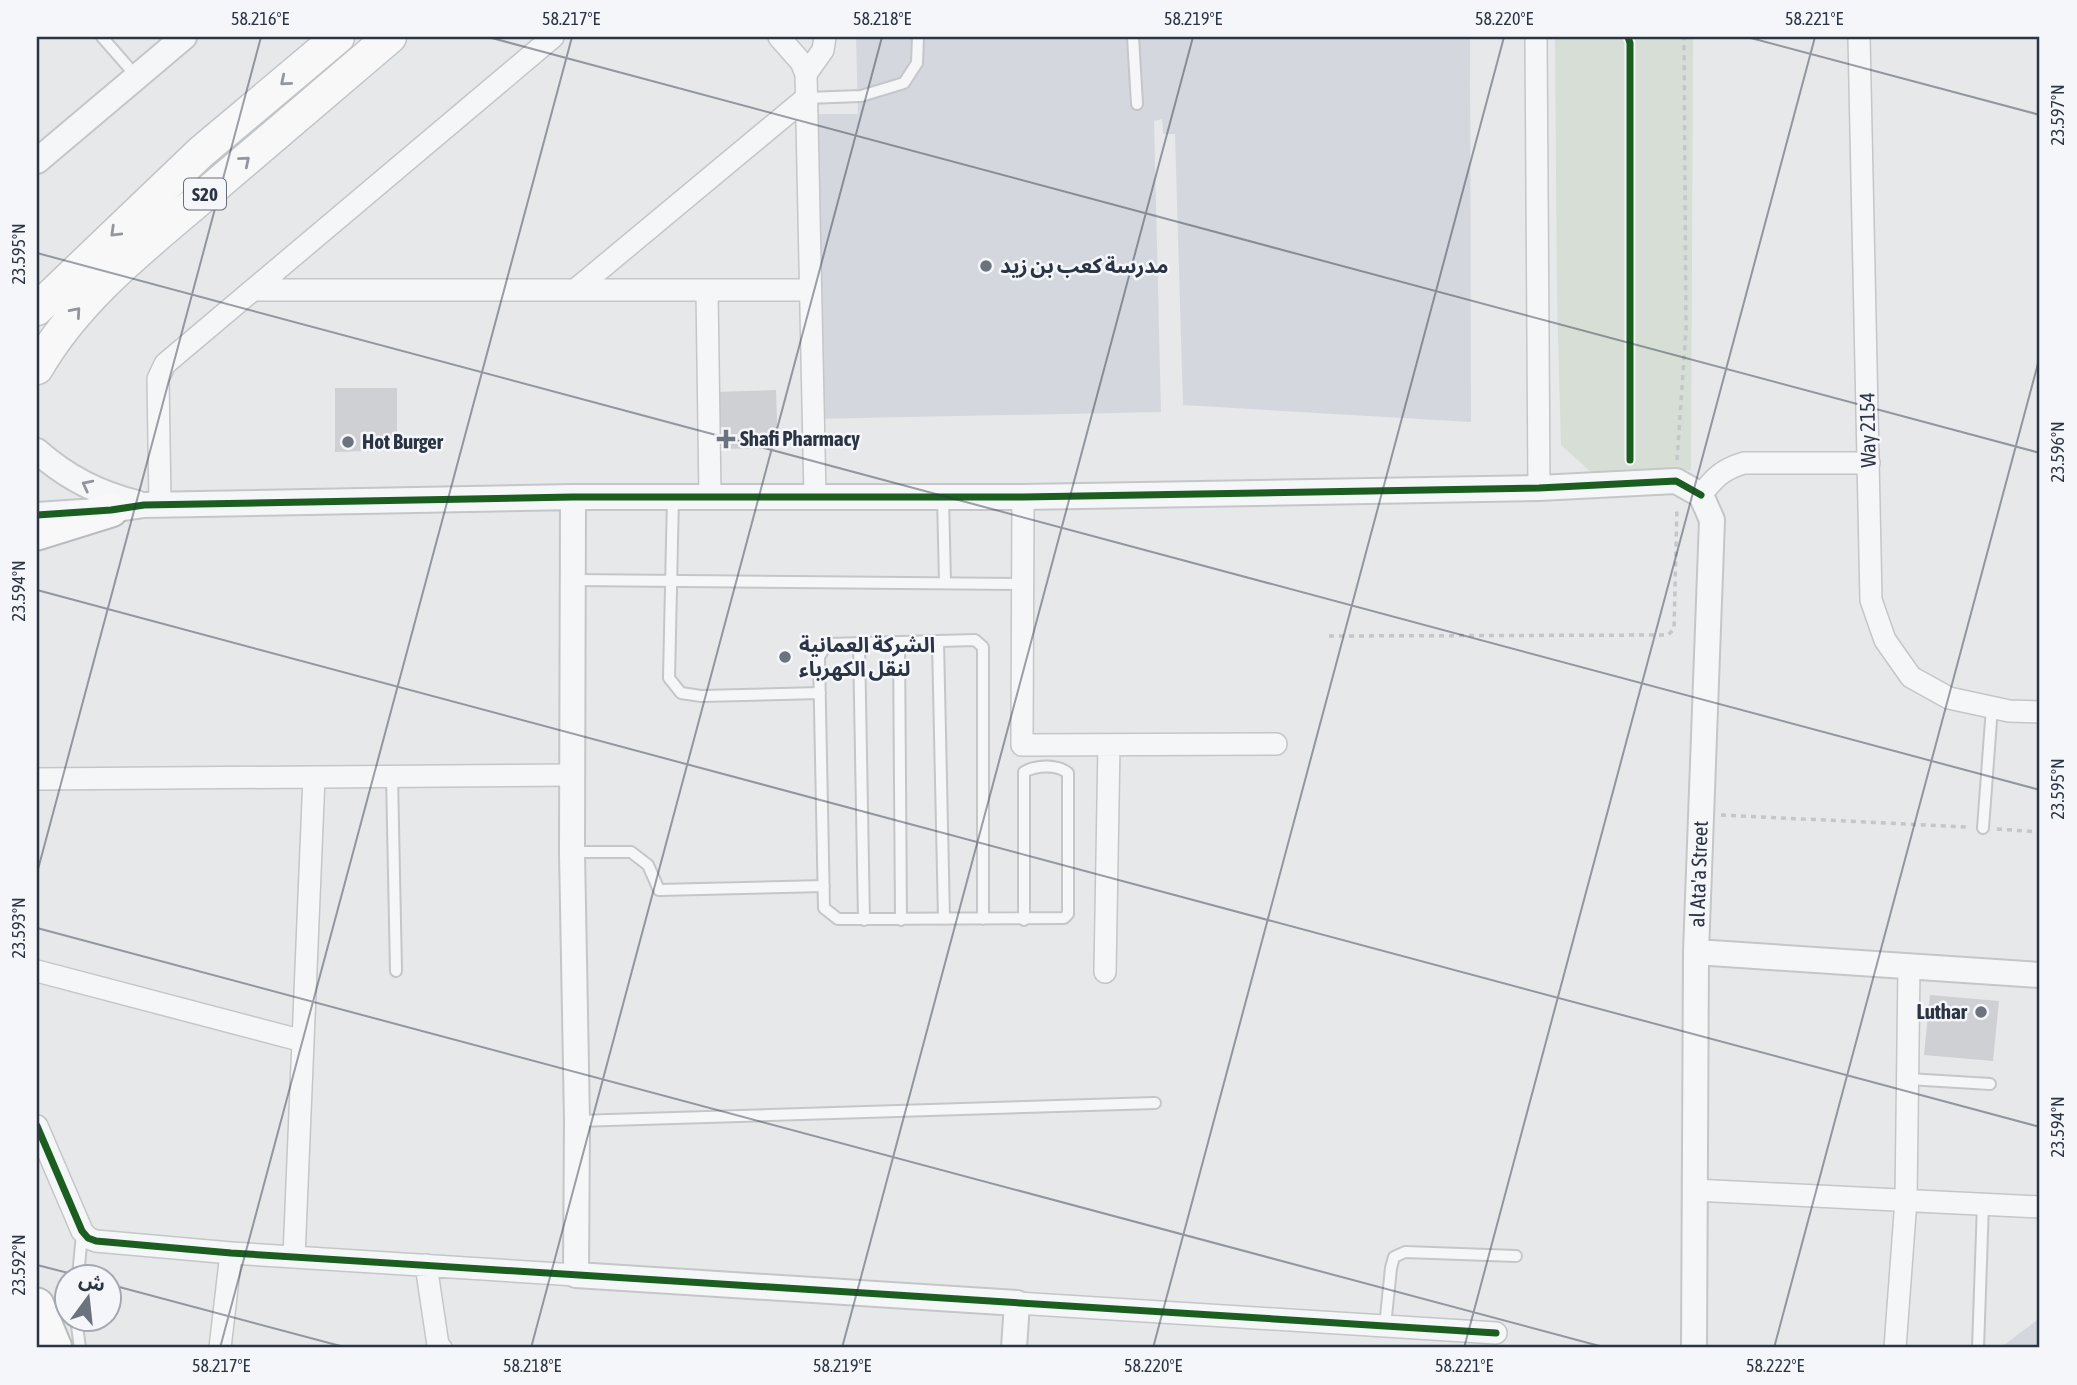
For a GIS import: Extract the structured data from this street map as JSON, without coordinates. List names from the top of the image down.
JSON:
{
  "streets": {
    "main road": ["S20"],
    "street": ["Way 2154", "al Ata'a Street"]
  },
  "places": {
    "other": [
      "مدرسة كعب بن زيد",
      "Hot Burger",
      "الشرکة العمانیة لنقل الکهرباء",
      "Luthar"
    ],
    "health": ["Shafi Pharmacy"]
  },
  "north": "top",
  "coordinates": [
    "58.216°E",
    "58.217°E",
    "58.218°E",
    "58.219°E",
    "58.220°E",
    "58.221°E",
    "23.597°N",
    "23.595°N",
    "23.596°N",
    "23.594°N",
    "23.593°N",
    "23.592°N",
    "58.222°E"
  ]
}
